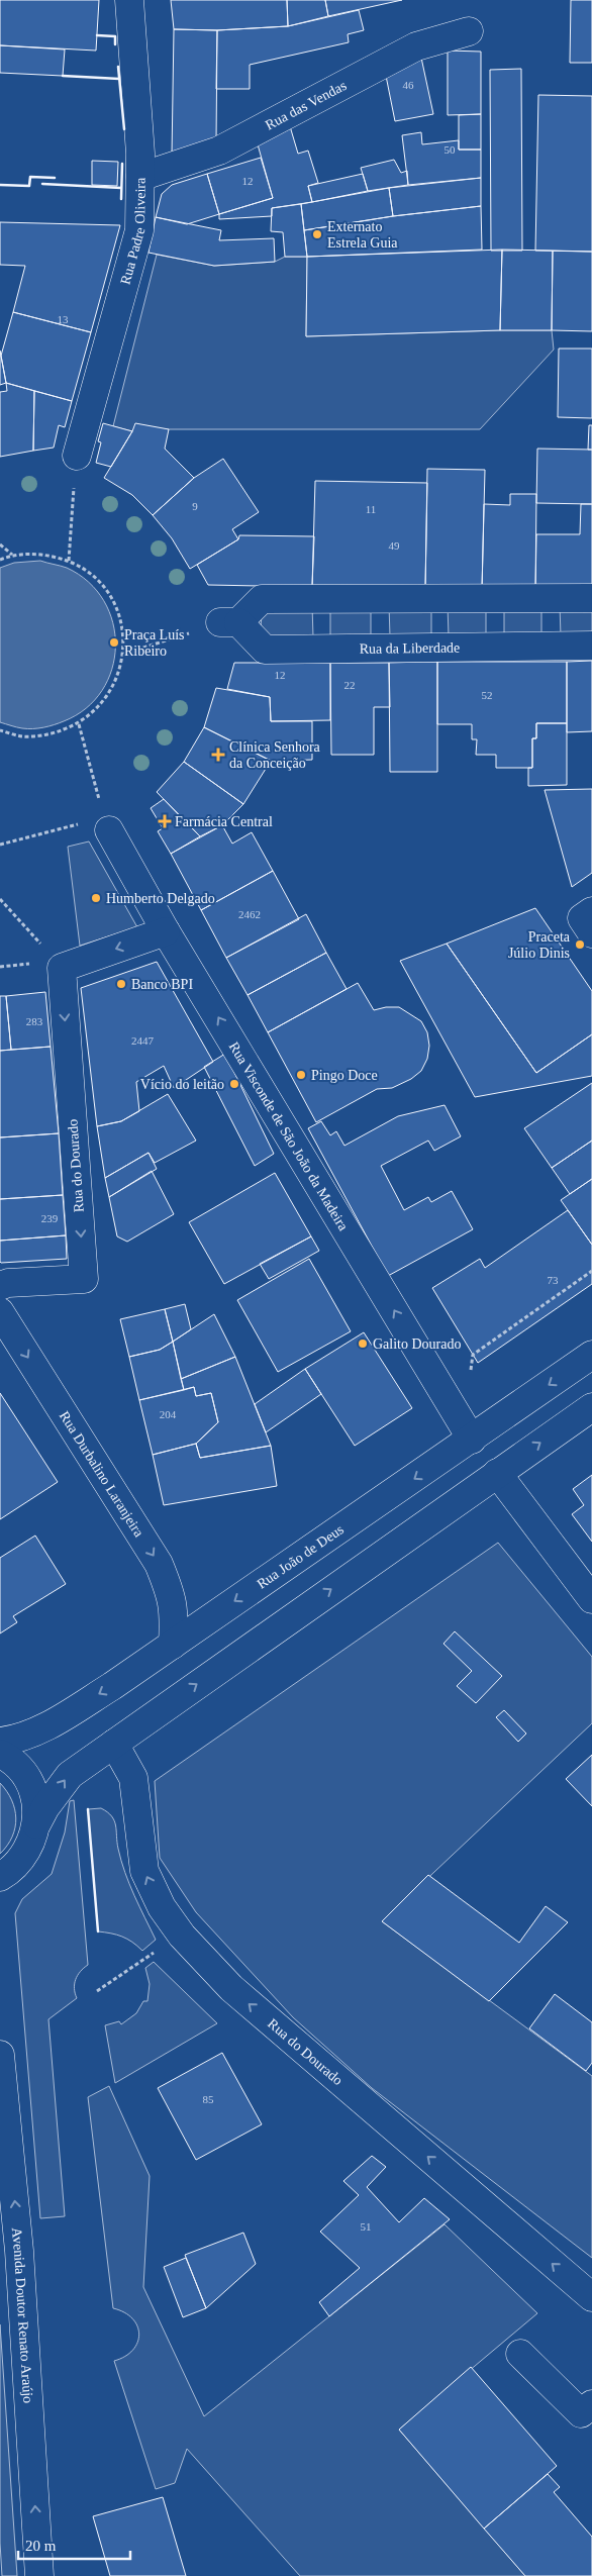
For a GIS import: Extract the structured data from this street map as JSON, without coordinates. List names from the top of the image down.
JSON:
{
  "streets": {
    "street": [
      "Rua das Vendas",
      "Rua Padre Oliveira",
      "Rua da Liberdade",
      "Rua Visconde de São João da Madeira",
      "Rua do Dourado",
      "Rua Durbalino Laranjeira",
      "Rua João de Deus",
      "Avenida Doutor Renato Araújo"
    ]
  },
  "crossings": [
    ["Rua das Vendas", "Rua Padre Oliveira"],
    ["Rua Visconde de São João da Madeira", "Rua João de Deus"],
    ["Rua Durbalino Laranjeira", "Rua João de Deus"]
  ],
  "one_way": ["Rua Visconde de São João da Madeira", "Rua Durbalino Laranjeira", "Avenida Doutor Renato Araújo"],
  "places": {
    "other": [
      "Externato Estrela Guia",
      "Praça Luís Ribeiro",
      "Humberto Delgado",
      "Praceta Júlio Dinis",
      "Banco BPI",
      "Pingo Doce",
      "Vício do leitão",
      "Galito Dourado"
    ],
    "health": ["Clínica Senhora da Conceição", "Farmácia Central"]
  },
  "house_numbers": [
    "46",
    "50",
    "12",
    "13",
    "9",
    "11",
    "49",
    "12",
    "22",
    "52",
    "2462",
    "283",
    "2447",
    "239",
    "73",
    "204",
    "85",
    "51"
  ],
  "scale_bar": "20 m"
}
